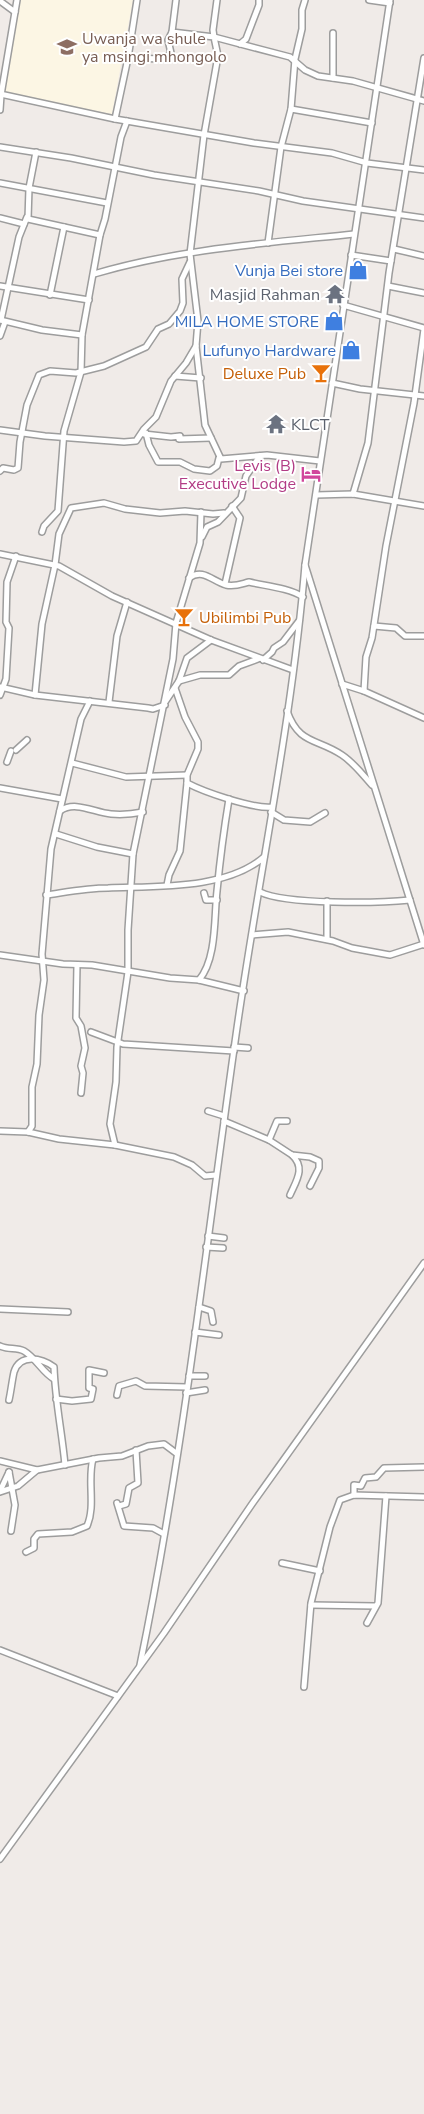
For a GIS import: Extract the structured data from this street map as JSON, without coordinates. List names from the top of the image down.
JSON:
{
  "places": {
    "school or university": ["Uwanja wa shule ya msingi mhongolo"],
    "shop": ["Vunja Bei store", "MILA HOME STORE", "Lufunyo Hardware"],
    "temple": ["Masjid Rahman", "KLCT"],
    "bar": ["Deluxe Pub", "Ubilimbi Pub"],
    "hotel": ["Levis (B) Executive Lodge"]
  }
}
